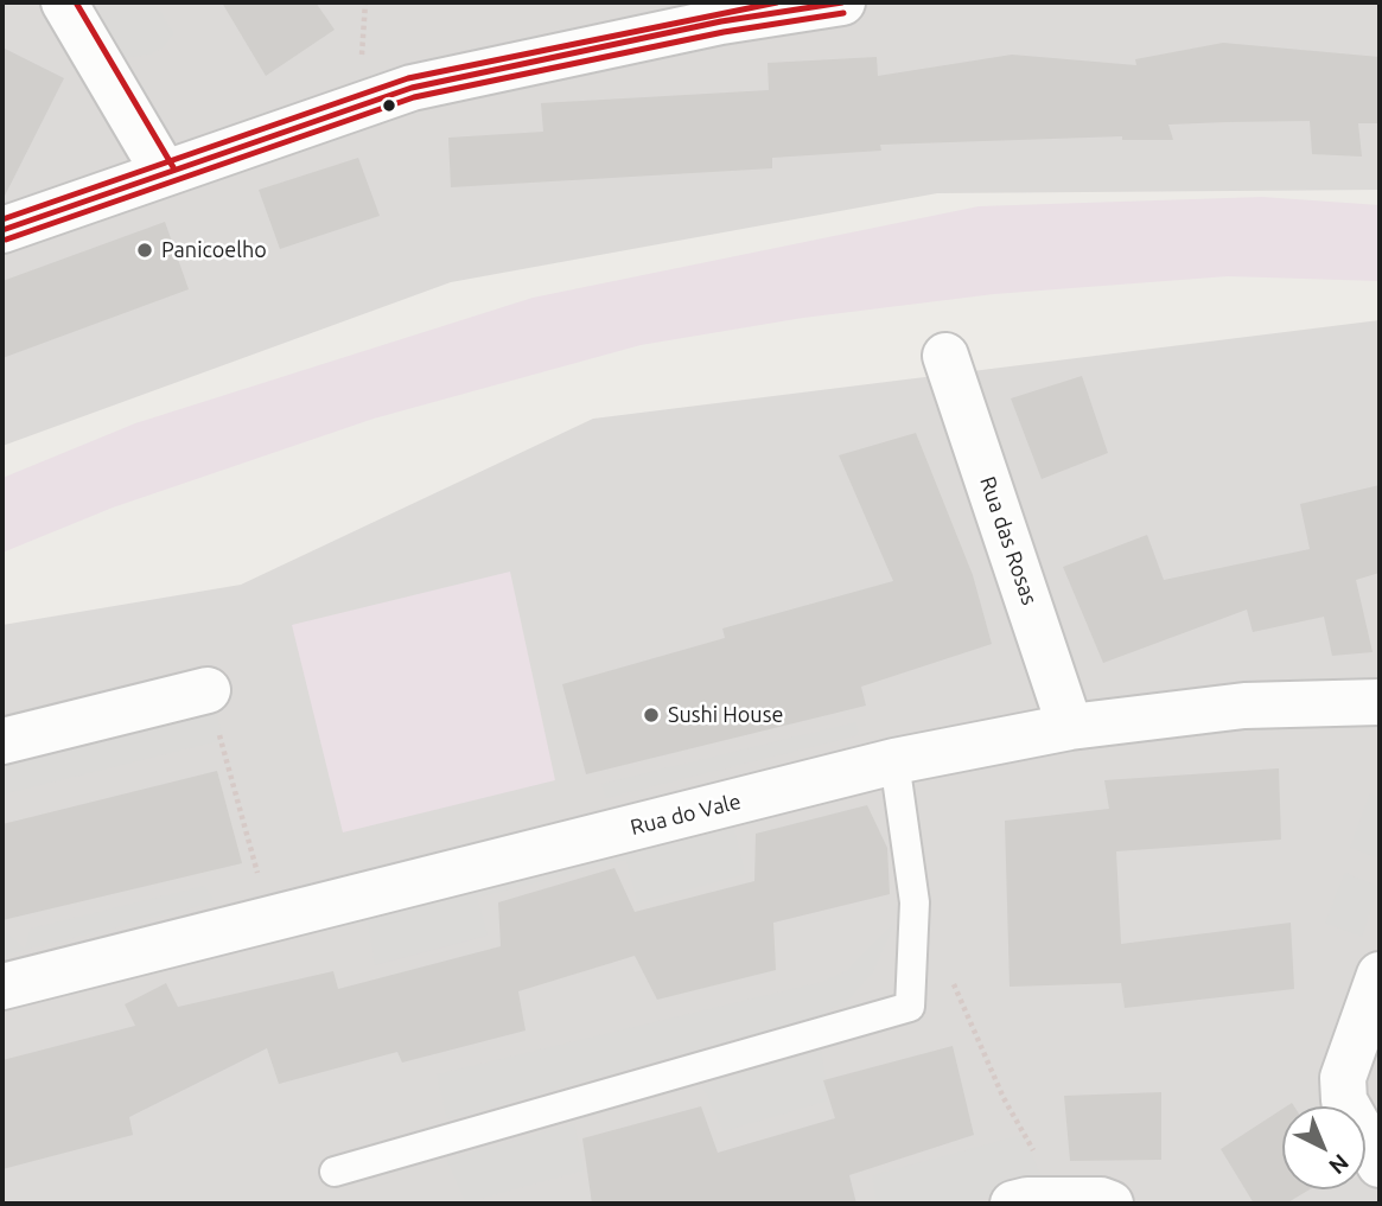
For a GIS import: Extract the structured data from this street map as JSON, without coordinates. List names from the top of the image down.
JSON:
{
  "streets": {
    "street": ["Rua das Rosas", "Rua do Vale"]
  },
  "crossings": [
    ["Rua das Rosas", "Rua do Vale"]
  ],
  "places": ["Panicoelho", "Sushi House"],
  "north": "bottom right"
}
